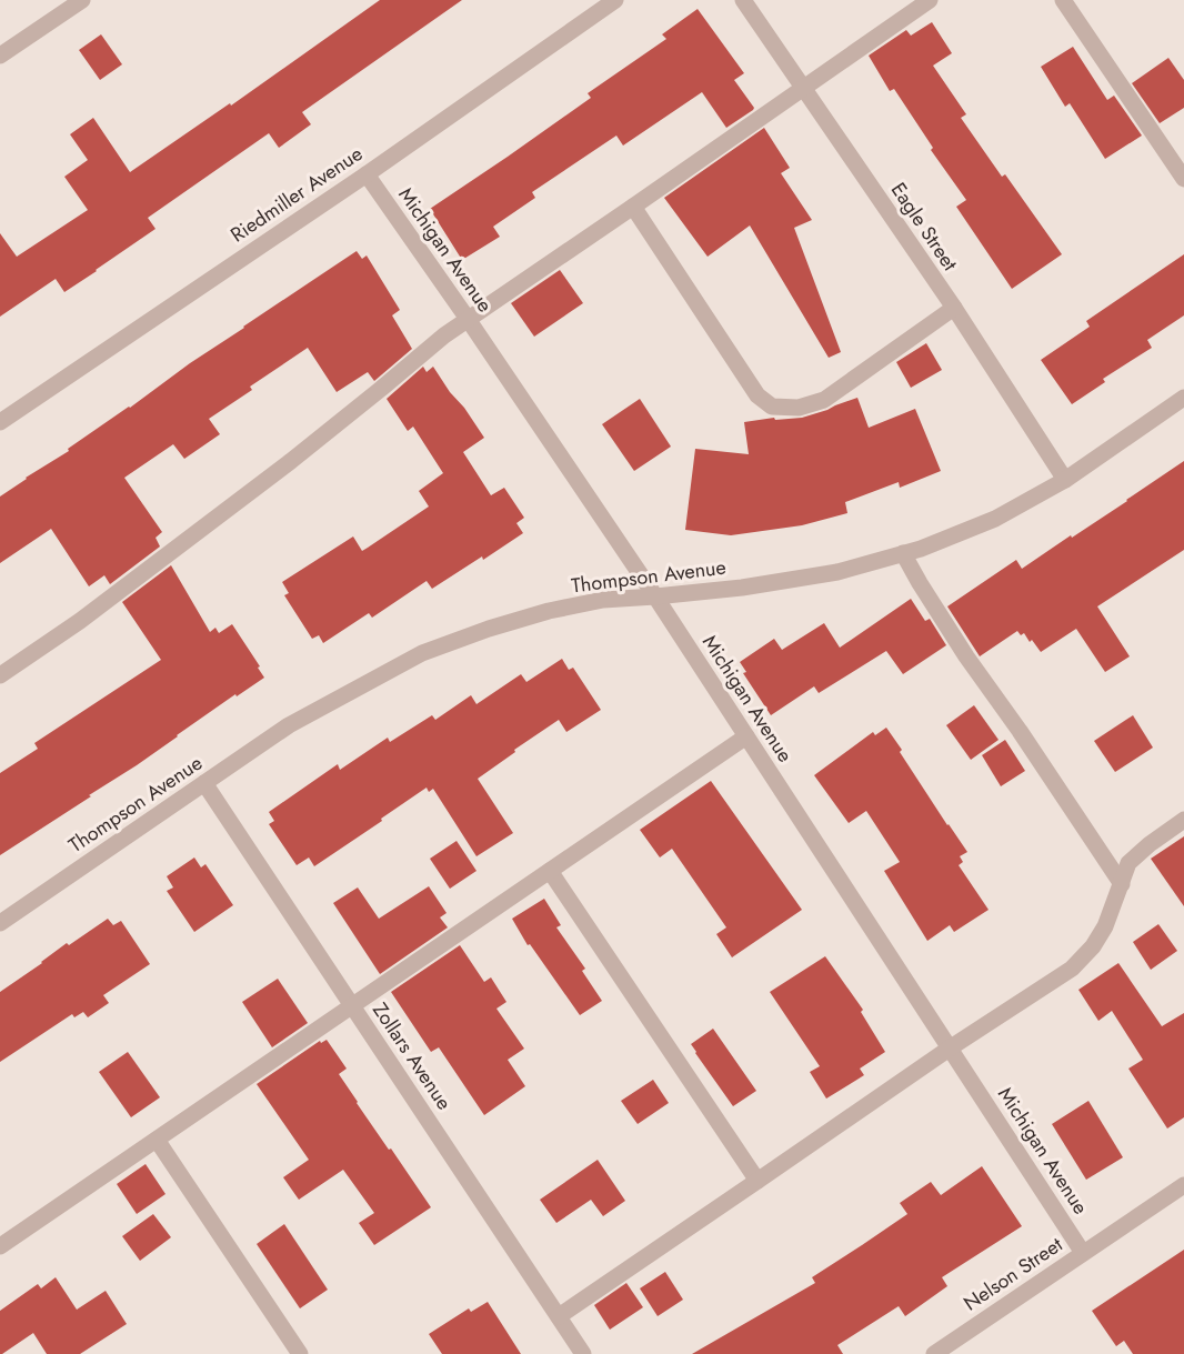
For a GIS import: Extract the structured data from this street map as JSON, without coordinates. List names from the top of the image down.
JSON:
{
  "streets": {
    "street": [
      "Riedmiller Avenue",
      "Eagle Street",
      "Michigan Avenue",
      "Thompson Avenue",
      "Zollars Avenue",
      "Nelson Street"
    ]
  },
  "crossings": [
    ["Riedmiller Avenue", "Michigan Avenue"],
    ["Eagle Street", "Thompson Avenue"],
    ["Michigan Avenue", "Thompson Avenue"],
    ["Michigan Avenue", "Nelson Street"],
    ["Thompson Avenue", "Zollars Avenue"]
  ]
}
